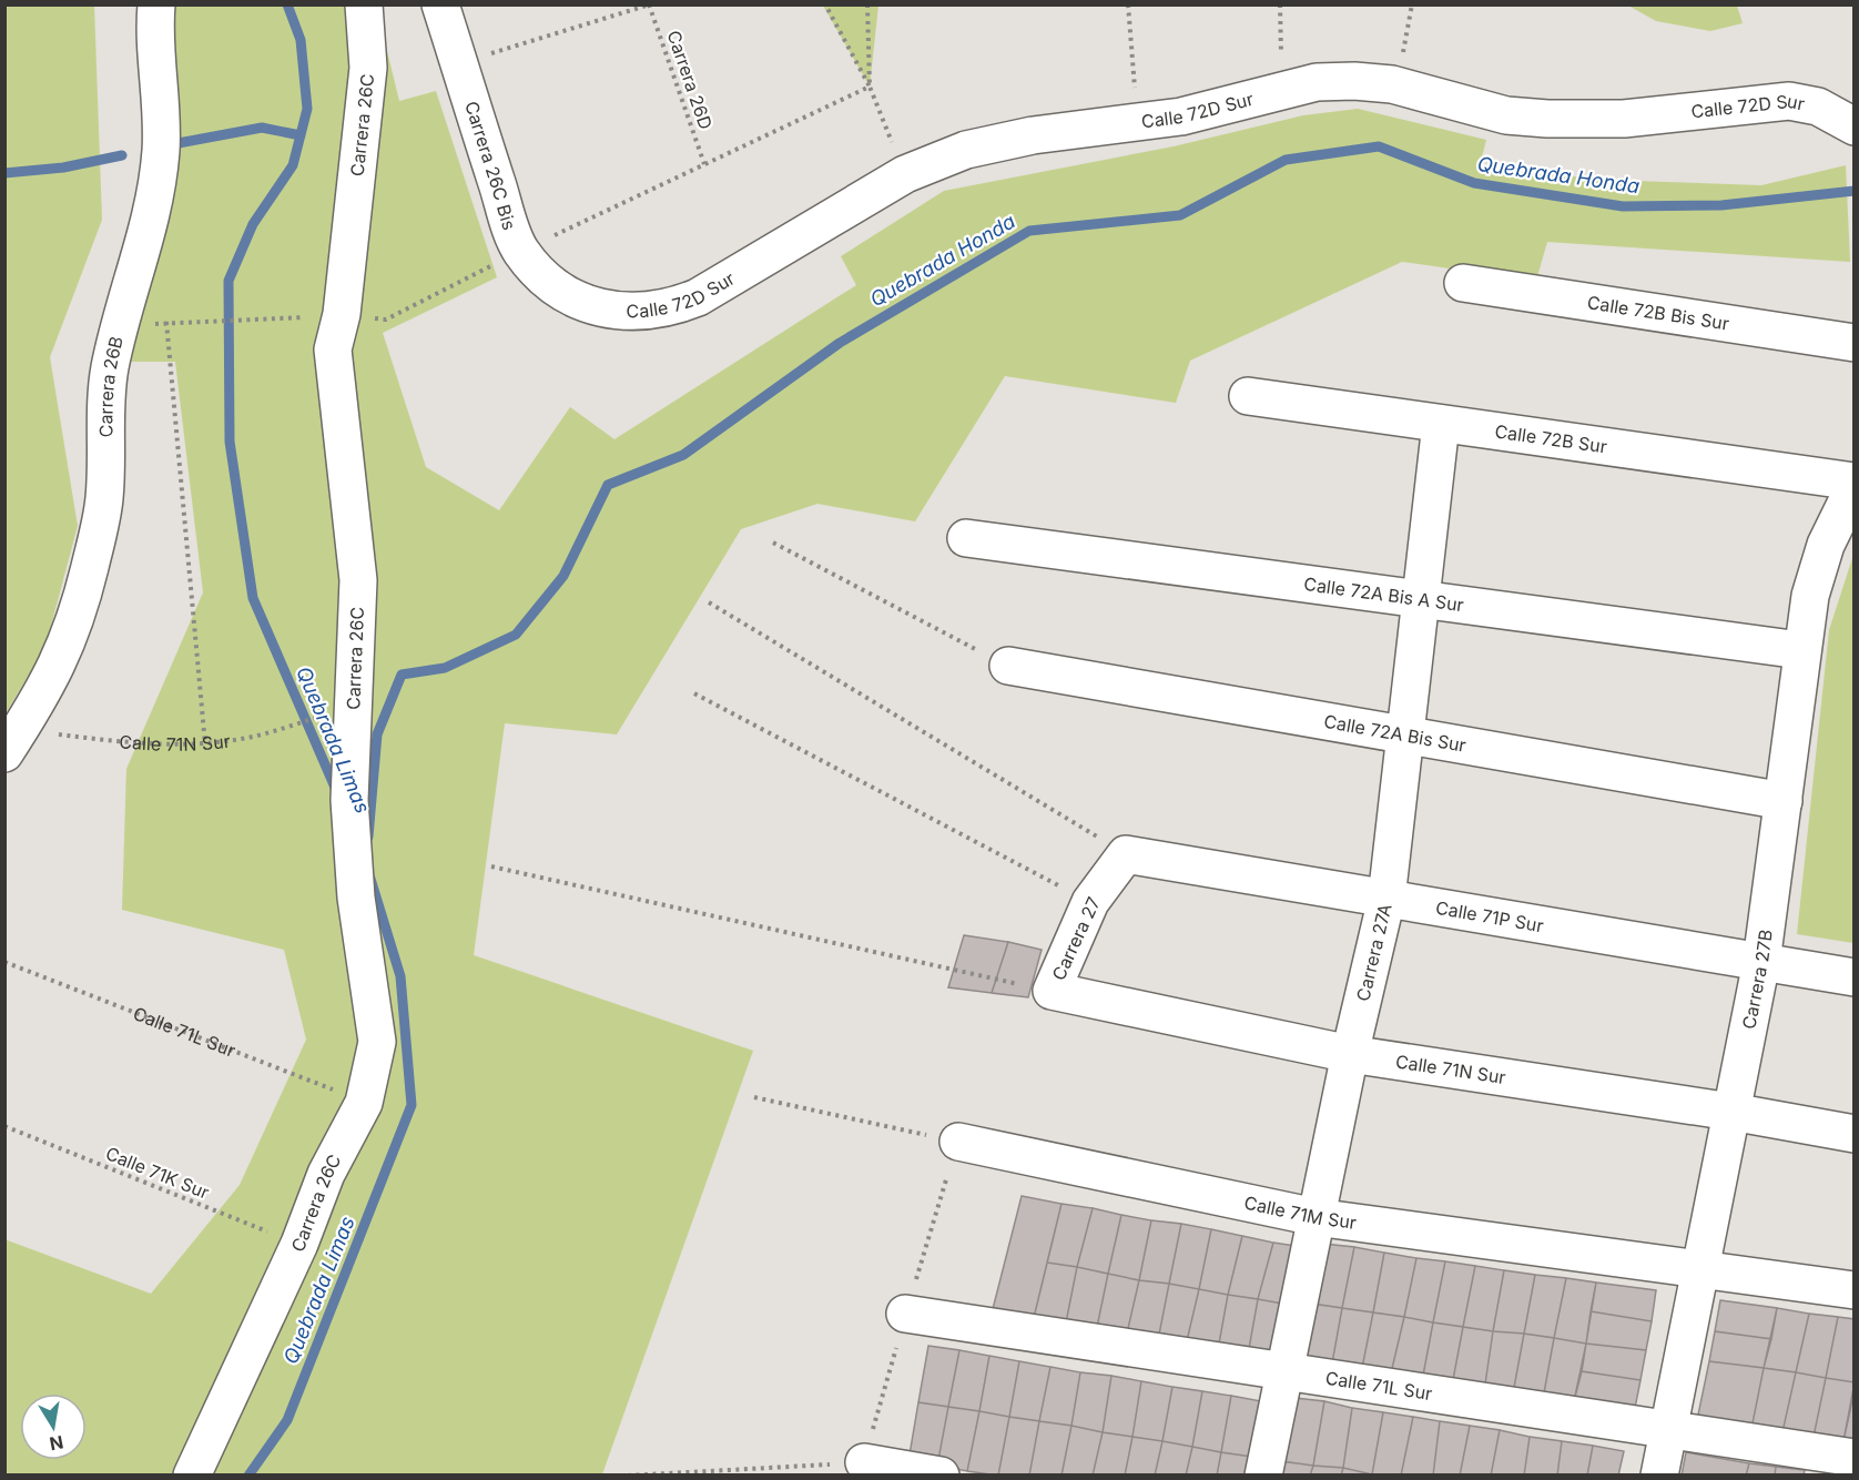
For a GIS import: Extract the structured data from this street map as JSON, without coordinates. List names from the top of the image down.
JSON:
{
  "streets": {
    "street": [
      "Calle 72D Sur",
      "Carrera 26C",
      "Carrera 26C Bis",
      "Calle 72B Bis Sur",
      "Carrera 26B",
      "Calle 72B Sur",
      "Calle 72A Bis A Sur",
      "Calle 72A Bis Sur",
      "Calle 71N Sur",
      "Calle 71P Sur",
      "Carrera 27",
      "Carrera 27A",
      "Carrera 27B",
      "Calle 71L Sur",
      "Calle 71M Sur"
    ],
    "path": ["Carrera 26D", "Calle 71K Sur"]
  },
  "crossings": [
    ["Calle 72D Sur", "Carrera 26C Bis"],
    ["Carrera 26C", "Calle 71L Sur"],
    ["Carrera 26C", "Calle 71K Sur"],
    ["Carrera 26B", "Calle 71N Sur"],
    ["Calle 72B Sur", "Carrera 27A"],
    ["Calle 72B Sur", "Carrera 27B"],
    ["Calle 72A Bis A Sur", "Carrera 27A"],
    ["Calle 72A Bis A Sur", "Carrera 27B"],
    ["Calle 72A Bis Sur", "Carrera 27A"],
    ["Calle 72A Bis Sur", "Carrera 27B"],
    ["Calle 71N Sur", "Carrera 27"],
    ["Calle 71N Sur", "Carrera 27A"],
    ["Calle 71N Sur", "Carrera 27B"],
    ["Calle 71P Sur", "Carrera 27"],
    ["Calle 71P Sur", "Carrera 27A"],
    ["Calle 71P Sur", "Carrera 27B"],
    ["Carrera 27A", "Calle 71L Sur"],
    ["Carrera 27A", "Calle 71M Sur"],
    ["Carrera 27B", "Calle 71L Sur"],
    ["Carrera 27B", "Calle 71M Sur"]
  ],
  "water": ["Quebrada Honda", "Quebrada Limas"],
  "north": "bottom"
}
